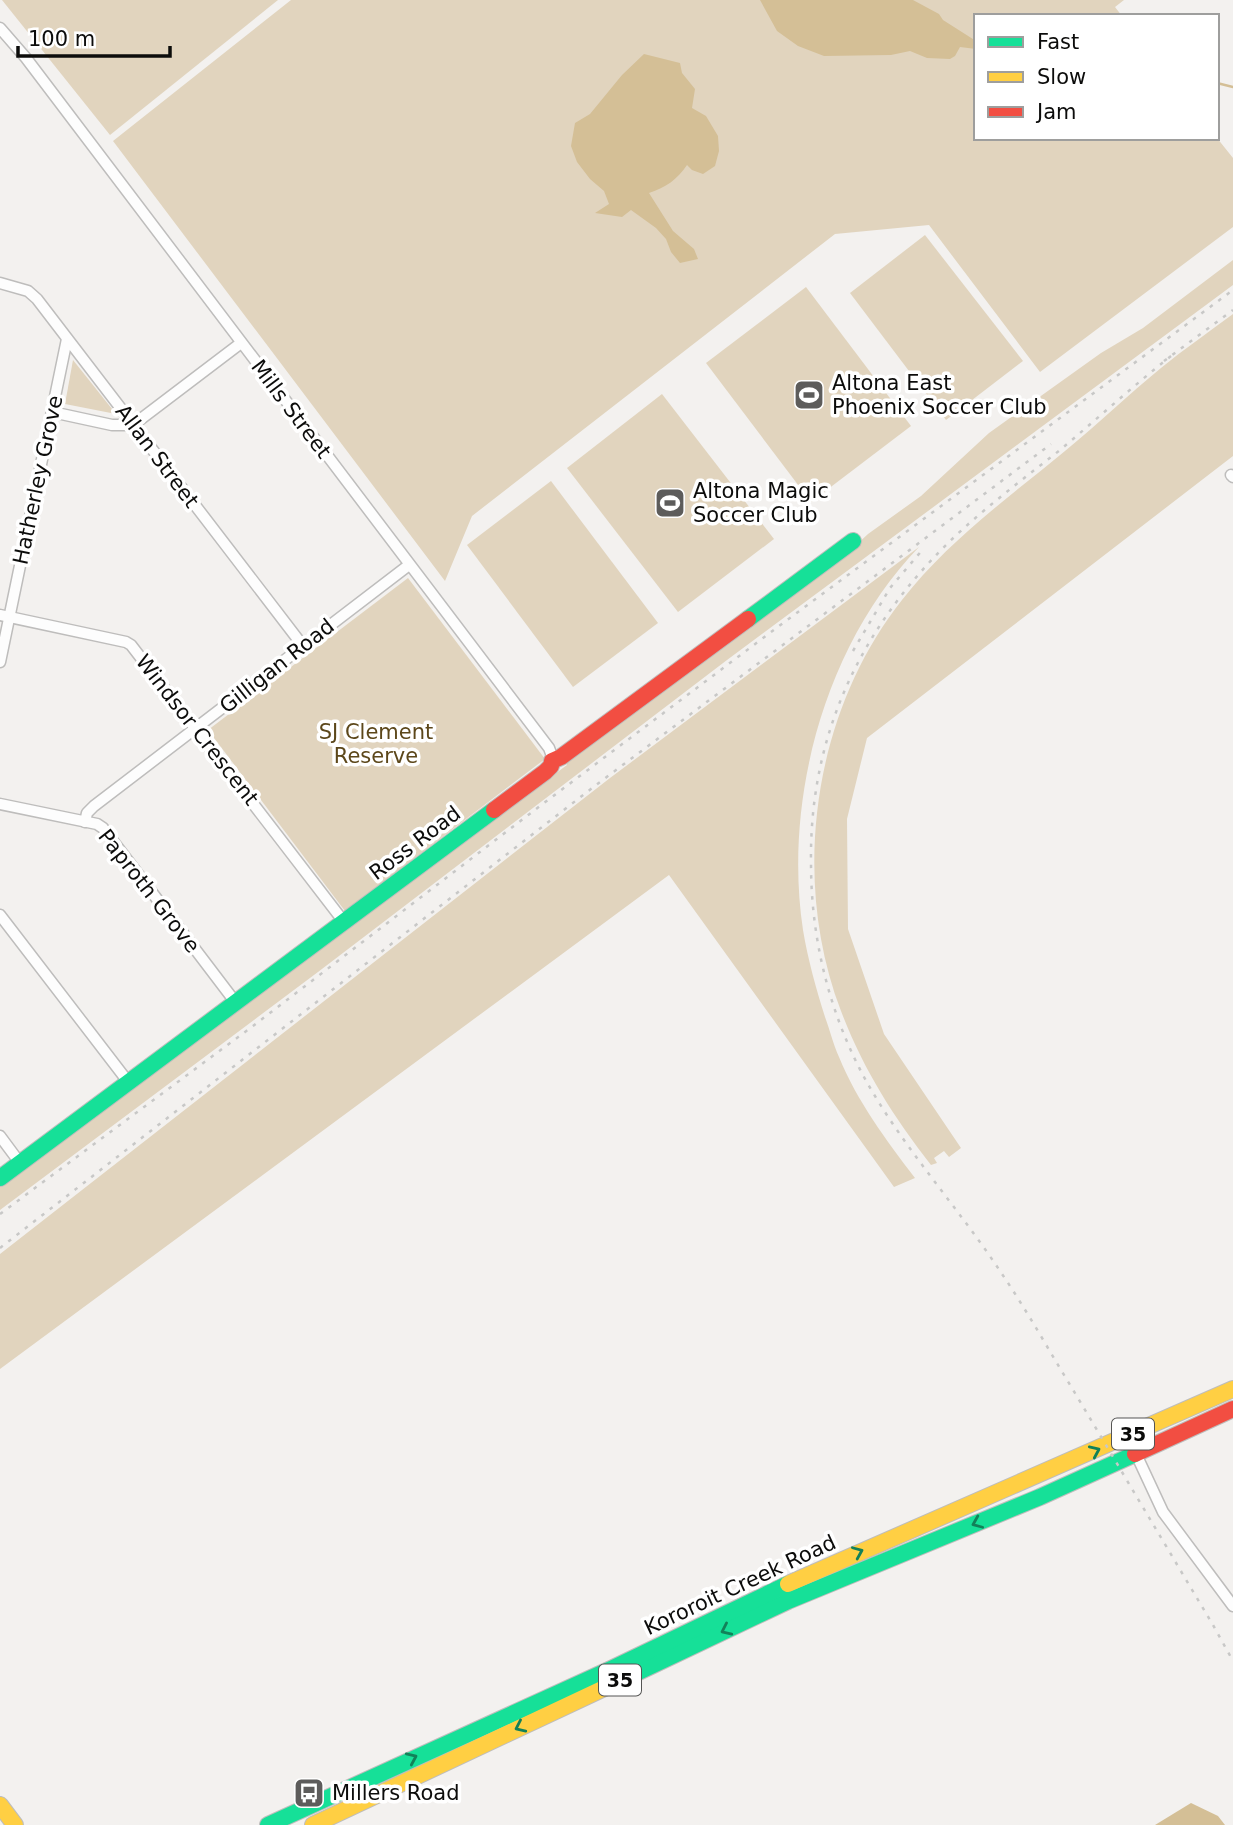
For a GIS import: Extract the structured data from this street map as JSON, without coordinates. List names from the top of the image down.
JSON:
{
  "streets": {
    "main road": ["Ross Road", "35", "Kororoit Creek Road"],
    "street": [
      "Mills Street",
      "Allan Street",
      "Hatherley Grove",
      "Gilligan Road",
      "Windsor Crescent",
      "Paproth Grove"
    ]
  },
  "crossings": [
    ["Mills Street", "Gilligan Road"],
    ["Mills Street", "Ross Road"],
    ["Allan Street", "Hatherley Grove"],
    ["Allan Street", "Gilligan Road"],
    ["Hatherley Grove", "Windsor Crescent"],
    ["Gilligan Road", "Windsor Crescent"],
    ["Gilligan Road", "Paproth Grove"],
    ["Windsor Crescent", "Ross Road"],
    ["Ross Road", "Paproth Grove"]
  ],
  "parks": ["SJ Clement Reserve"],
  "places": {
    "sports": ["Altona East Phoenix Soccer Club", "Altona Magic Soccer Club"],
    "bus stop": ["Millers Road"]
  },
  "legend": ["Fast", "Slow", "Jam"],
  "scale_bar": "100 m"
}
